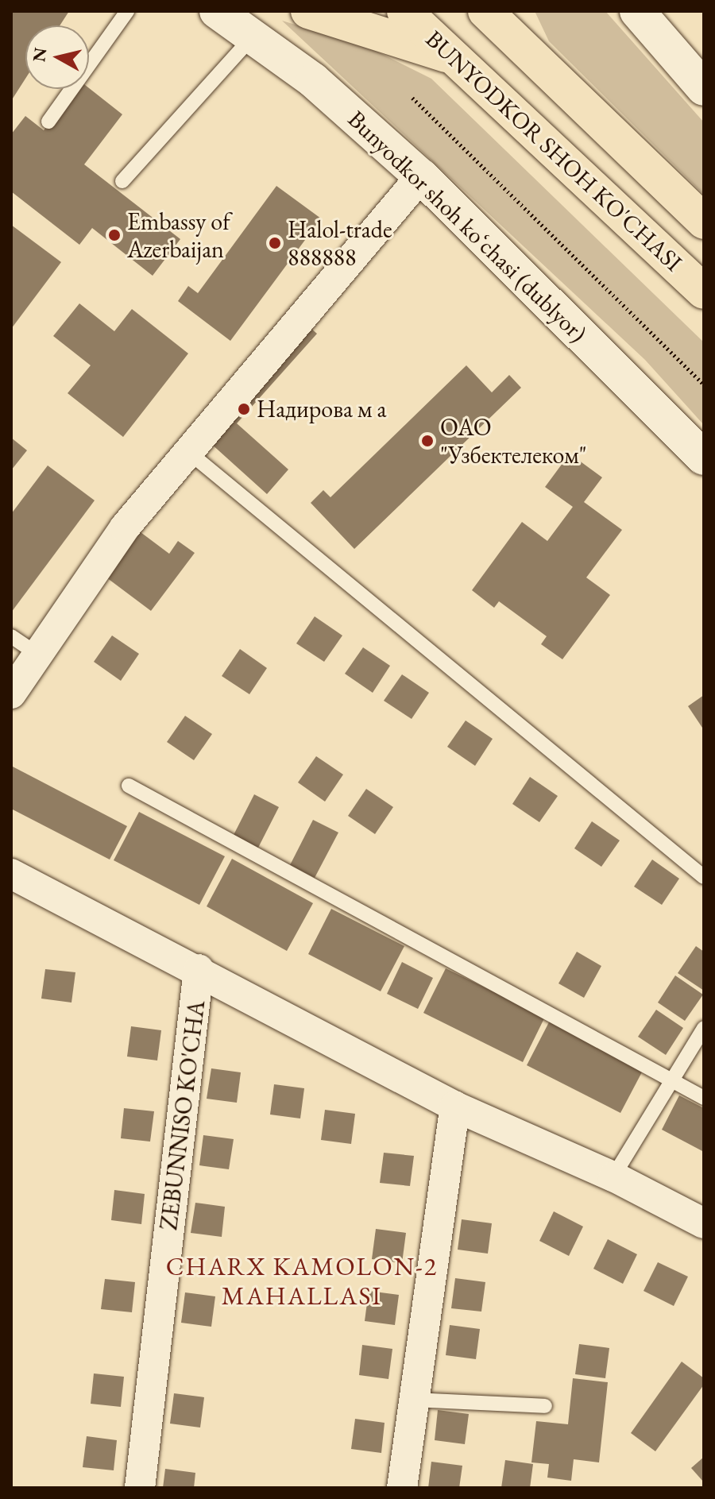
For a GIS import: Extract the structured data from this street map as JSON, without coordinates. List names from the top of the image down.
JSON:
{
  "streets": {
    "main road": ["BUNYODKOR SHOH KO'CHASI"],
    "street": ["Bunyodkor shoh koʻchasi (dublyor)", "ZEBUNNISO KO'CHA"]
  },
  "districts": ["CHARX KAMOLON-2 MAHALLASI"],
  "places": [
    "Embassy of Azerbaijan",
    "Halol-trade 888888",
    "Надирова м а",
    "ОАО \"Узбектелеком\""
  ],
  "north": "left"
}
